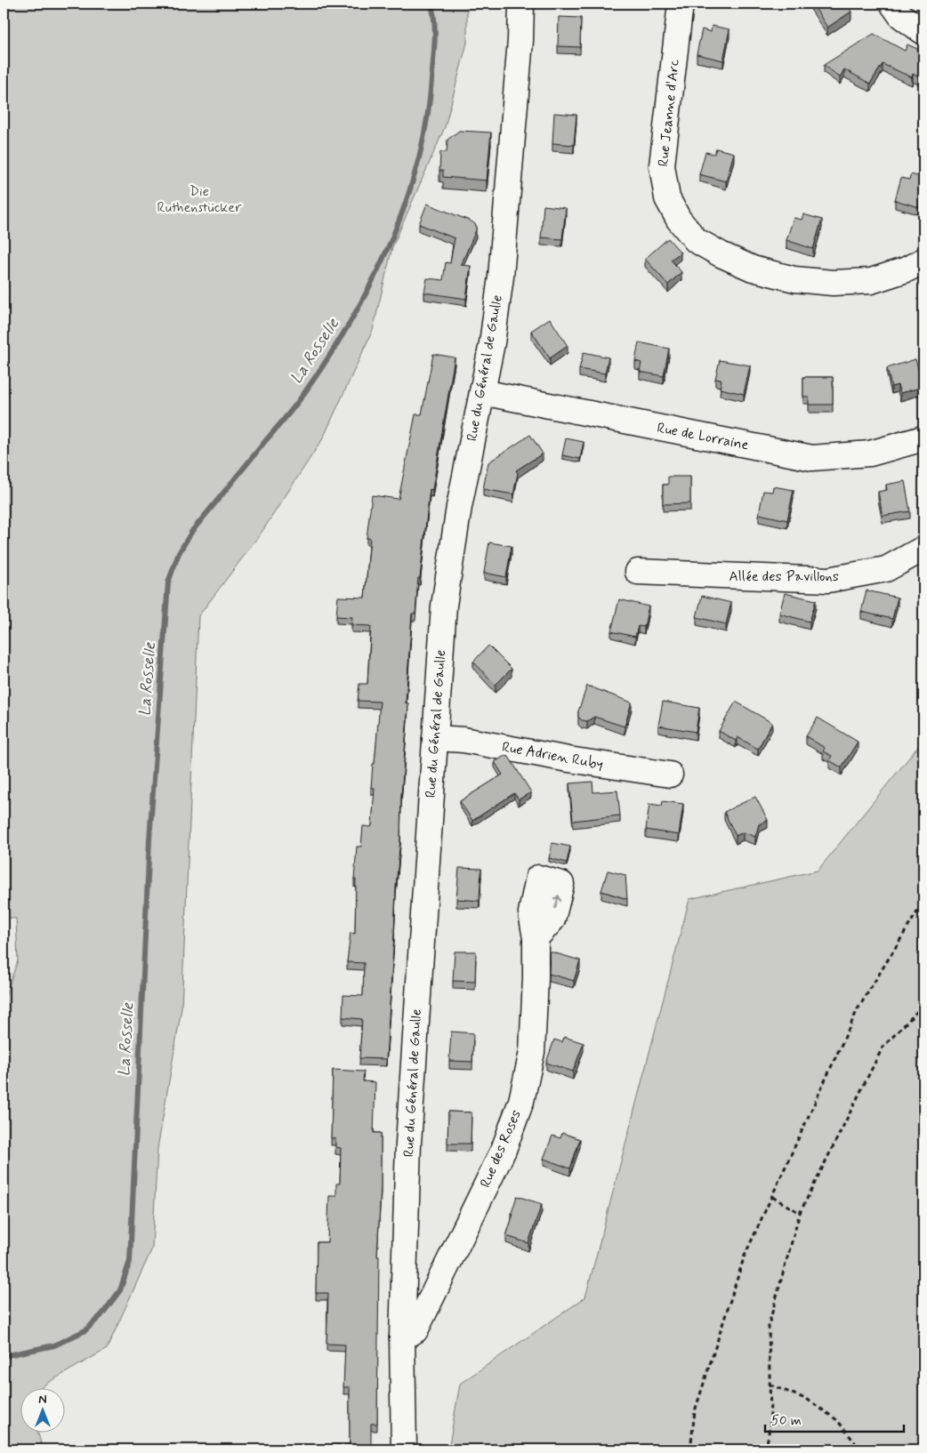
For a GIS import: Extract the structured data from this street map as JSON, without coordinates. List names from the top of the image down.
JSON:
{
  "streets": {
    "street": [
      "Rue Jeanne d'Arc",
      "Rue du Général de Gaulle",
      "Rue de Lorraine",
      "Allée des Pavillons",
      "Rue Adrien Ruby",
      "Rue des Roses"
    ]
  },
  "crossings": [
    ["Rue du Général de Gaulle", "Rue de Lorraine"],
    ["Rue du Général de Gaulle", "Rue Adrien Ruby"],
    ["Rue du Général de Gaulle", "Rue des Roses"]
  ],
  "water": ["La Rosselle"],
  "parks": ["Die Ruthenstücker"],
  "scale_bar": "50 m",
  "north": "top"
}
